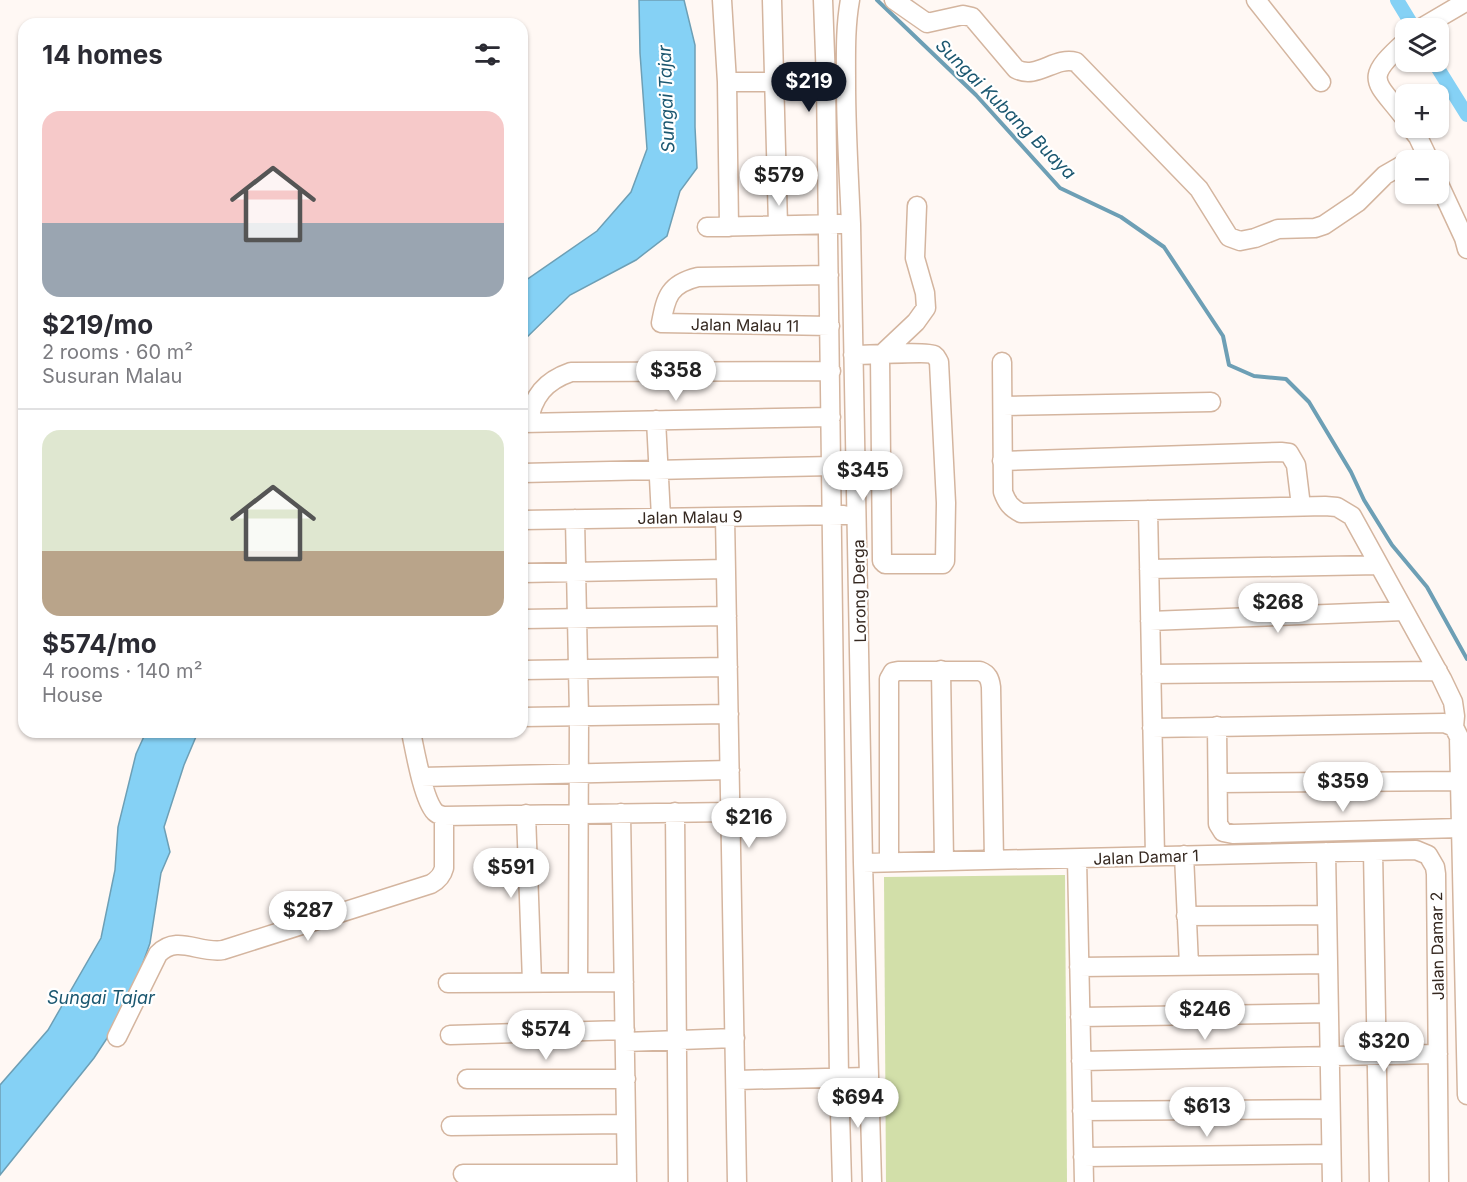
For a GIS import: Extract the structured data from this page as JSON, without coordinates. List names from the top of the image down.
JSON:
{
  "streets": {
    "street": [
      "Jalan Malau 11",
      "Jalan Malau 9",
      "Lorong Derga",
      "Jalan Damar 1",
      "Jalan Damar 2"
    ]
  },
  "crossings": [
    ["Jalan Malau 9", "Lorong Derga"],
    ["Lorong Derga", "Jalan Damar 1"],
    ["Jalan Damar 1", "Jalan Damar 2"]
  ],
  "water": ["Sungai Tajar", "Sungai Kubang Buaya"],
  "page": {
    "map_buttons": ["+", "−"],
    "heading": "14 homes",
    "price": [
      "$219",
      "$579",
      "$358",
      "$345",
      "$268",
      "$359",
      "$216",
      "$591",
      "$287",
      "$246",
      "$574",
      "$320",
      "$694",
      "$613"
    ],
    "list": [
      {
        "name": "$219/mo",
        "note": "2 rooms · 60 m² · Susuran Malau"
      },
      {
        "name": "$574/mo",
        "note": "4 rooms · 140 m² · House"
      }
    ]
  }
}
